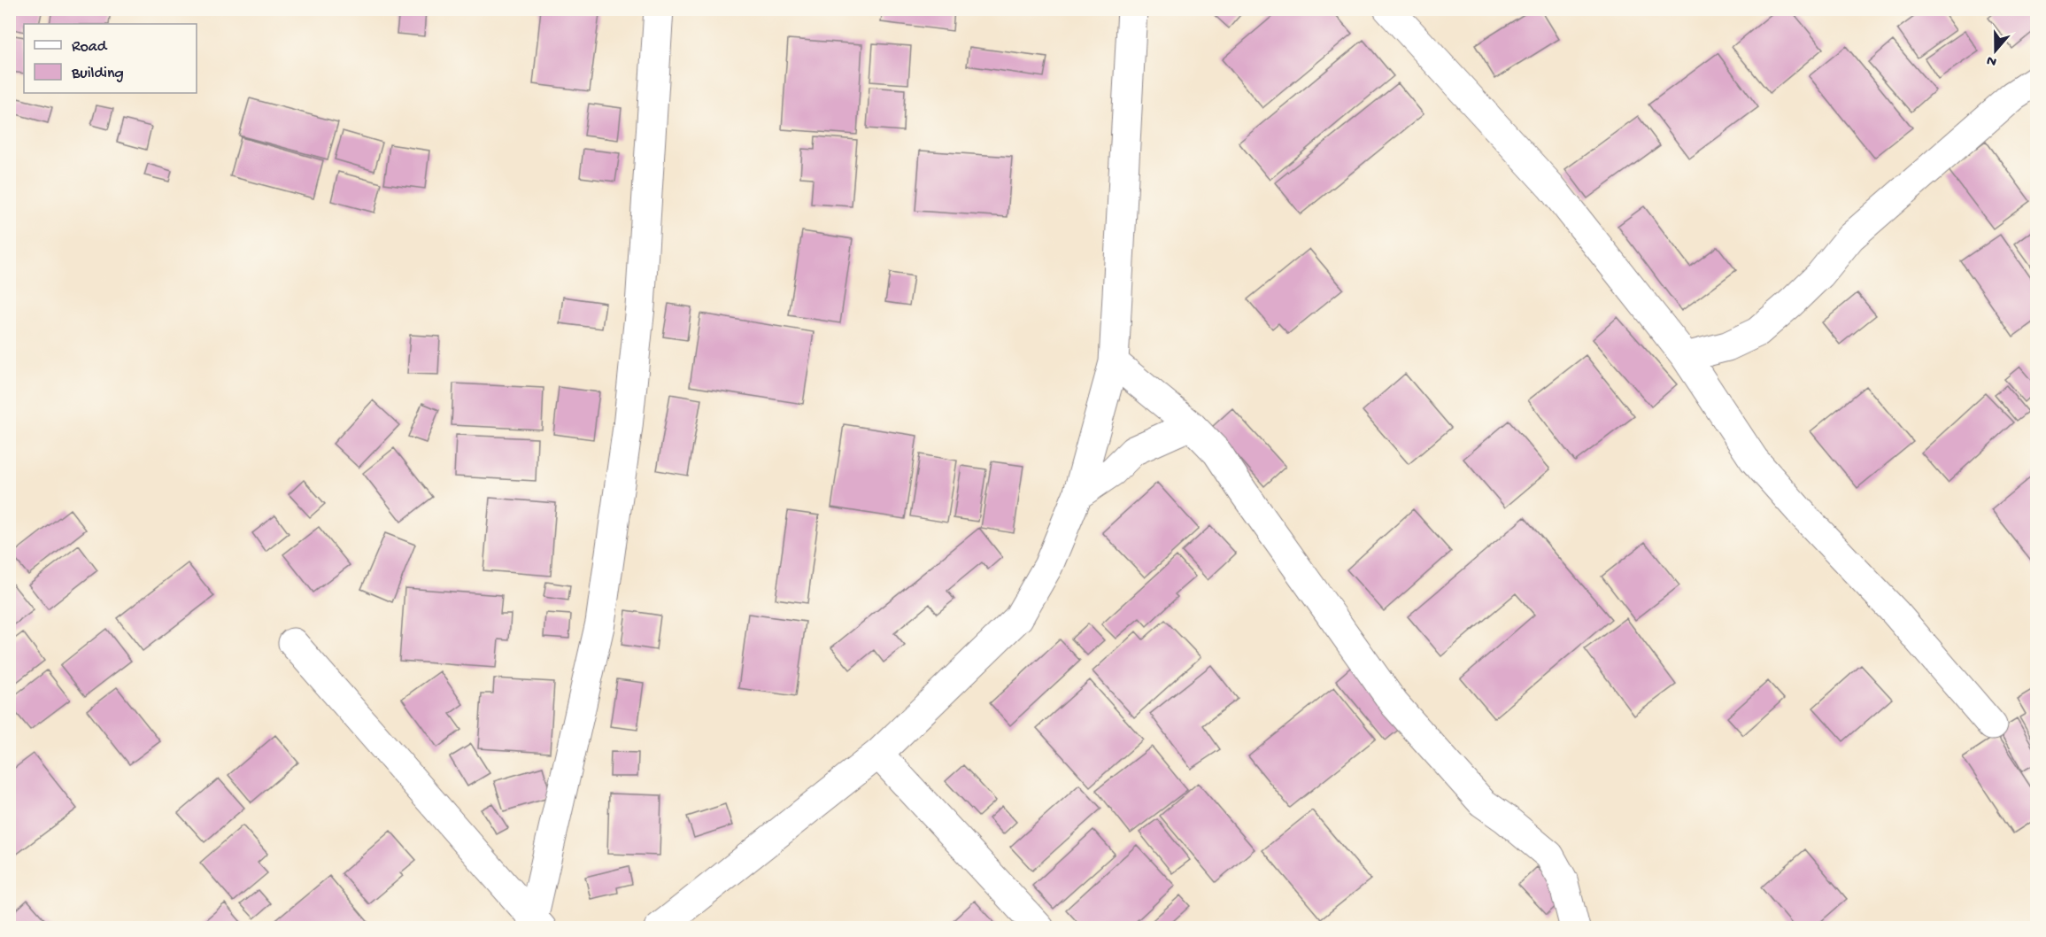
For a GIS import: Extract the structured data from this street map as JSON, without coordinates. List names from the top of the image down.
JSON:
{
  "legend": ["Road", "Building"],
  "north": "bottom"
}
